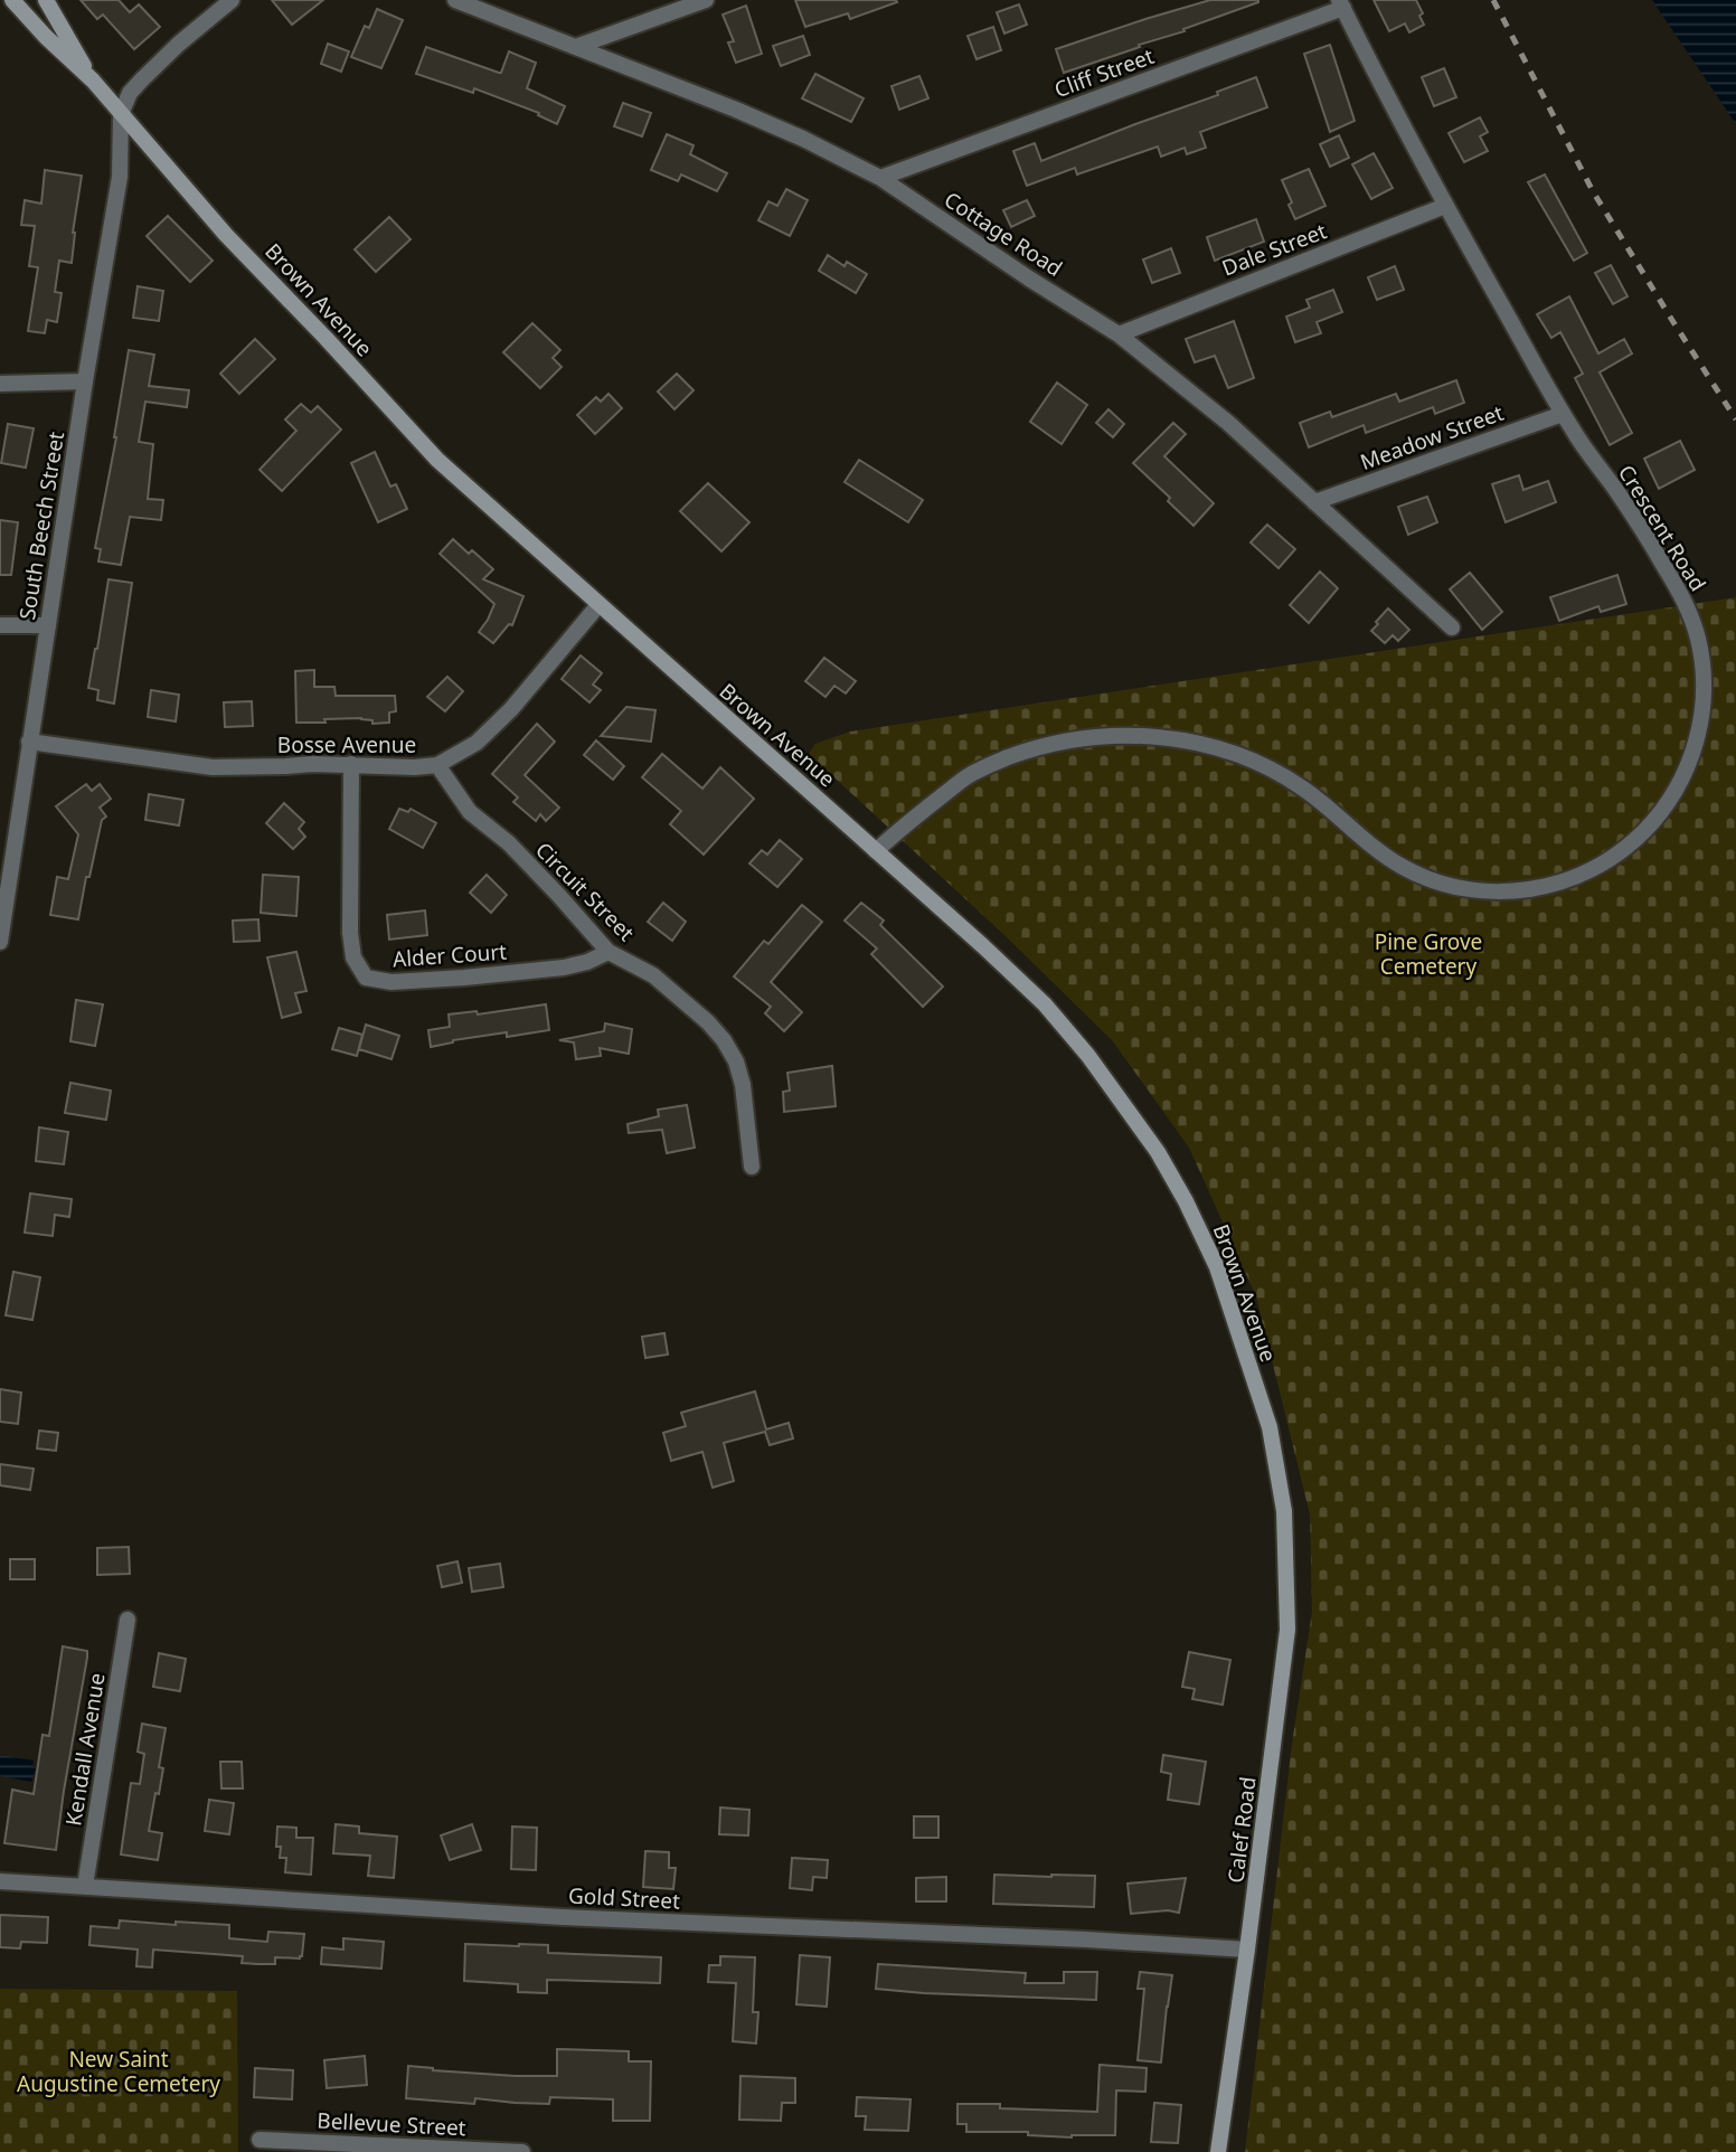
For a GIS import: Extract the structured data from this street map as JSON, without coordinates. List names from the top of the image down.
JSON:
{
  "streets": {
    "main road": ["Brown Avenue", "Calef Road"],
    "street": [
      "Cliff Street",
      "Cottage Road",
      "Dale Street",
      "Meadow Street",
      "South Beech Street",
      "Crescent Road",
      "Bosse Avenue",
      "Circuit Street",
      "Alder Court",
      "Kendall Avenue",
      "Gold Street",
      "Bellevue Street"
    ]
  },
  "crossings": [
    ["Cliff Street", "Cottage Road"],
    ["Cliff Street", "Crescent Road"],
    ["Cottage Road", "Dale Street"],
    ["Cottage Road", "Meadow Street"],
    ["Dale Street", "Crescent Road"],
    ["Brown Avenue", "South Beech Street"],
    ["Brown Avenue", "Crescent Road"],
    ["Brown Avenue", "Bosse Avenue"],
    ["Brown Avenue", "Calef Road"],
    ["Meadow Street", "Crescent Road"],
    ["South Beech Street", "Bosse Avenue"],
    ["Bosse Avenue", "Circuit Street"],
    ["Bosse Avenue", "Alder Court"],
    ["Circuit Street", "Alder Court"],
    ["Kendall Avenue", "Gold Street"],
    ["Calef Road", "Gold Street"]
  ],
  "parks": ["Pine Grove Cemetery", "New Saint Augustine Cemetery"]
}
